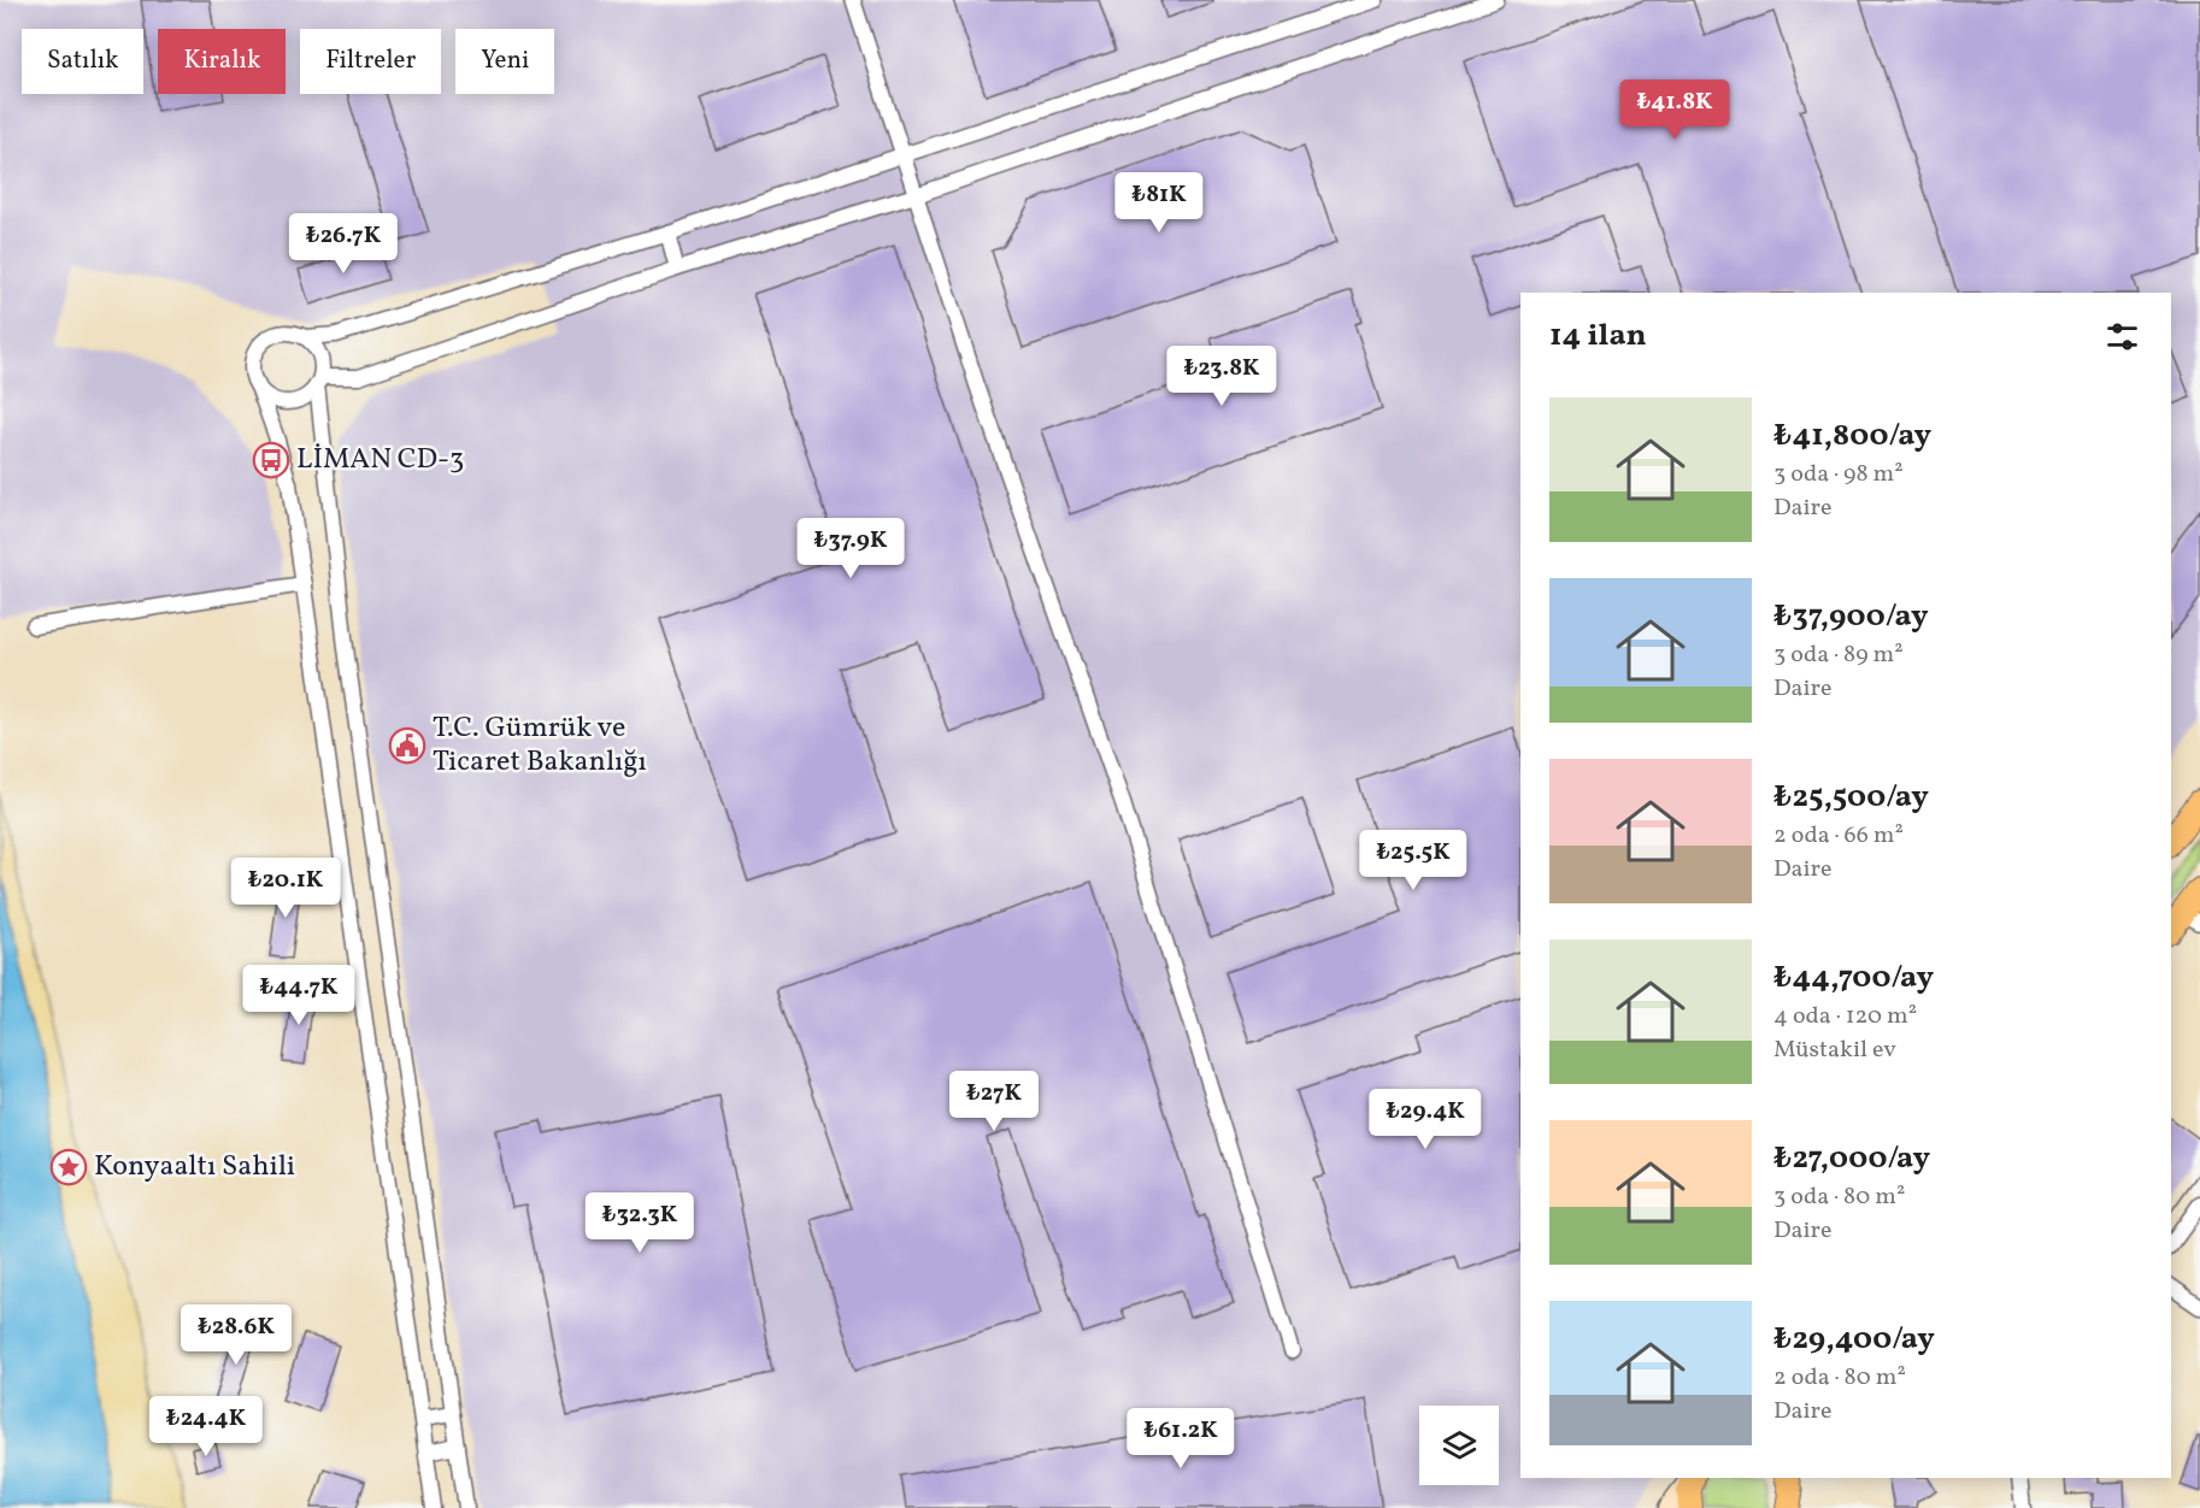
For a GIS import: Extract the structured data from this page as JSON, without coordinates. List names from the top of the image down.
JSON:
{
  "places": {
    "bus stop": ["LİMAN CD-3"],
    "public building": ["T.C. Gümrük ve Ticaret Bakanlığı"],
    "place": ["Konyaaltı Sahili"]
  },
  "page": {
    "chip": [
      "Satılık",
      "Kiralık",
      "Filtreler",
      "Yeni"
    ],
    "price": [
      "₺41.8K",
      "₺81K",
      "₺26.7K",
      "₺23.8K",
      "₺37.9K",
      "₺25.5K",
      "₺20.1K",
      "₺44.7K",
      "₺27K",
      "₺29.4K",
      "₺32.3K",
      "₺28.6K",
      "₺24.4K",
      "₺61.2K"
    ],
    "heading": "14 ilan",
    "list": [
      {
        "name": "₺41,800/ay",
        "note": "3 oda · 98 m² · Daire"
      },
      {
        "name": "₺37,900/ay",
        "note": "3 oda · 89 m² · Daire"
      },
      {
        "name": "₺25,500/ay",
        "note": "2 oda · 66 m² · Daire"
      },
      {
        "name": "₺44,700/ay",
        "note": "4 oda · 120 m² · Müstakil ev"
      },
      {
        "name": "₺27,000/ay",
        "note": "3 oda · 80 m² · Daire"
      },
      {
        "name": "₺29,400/ay",
        "note": "2 oda · 80 m² · Daire"
      }
    ]
  }
}
